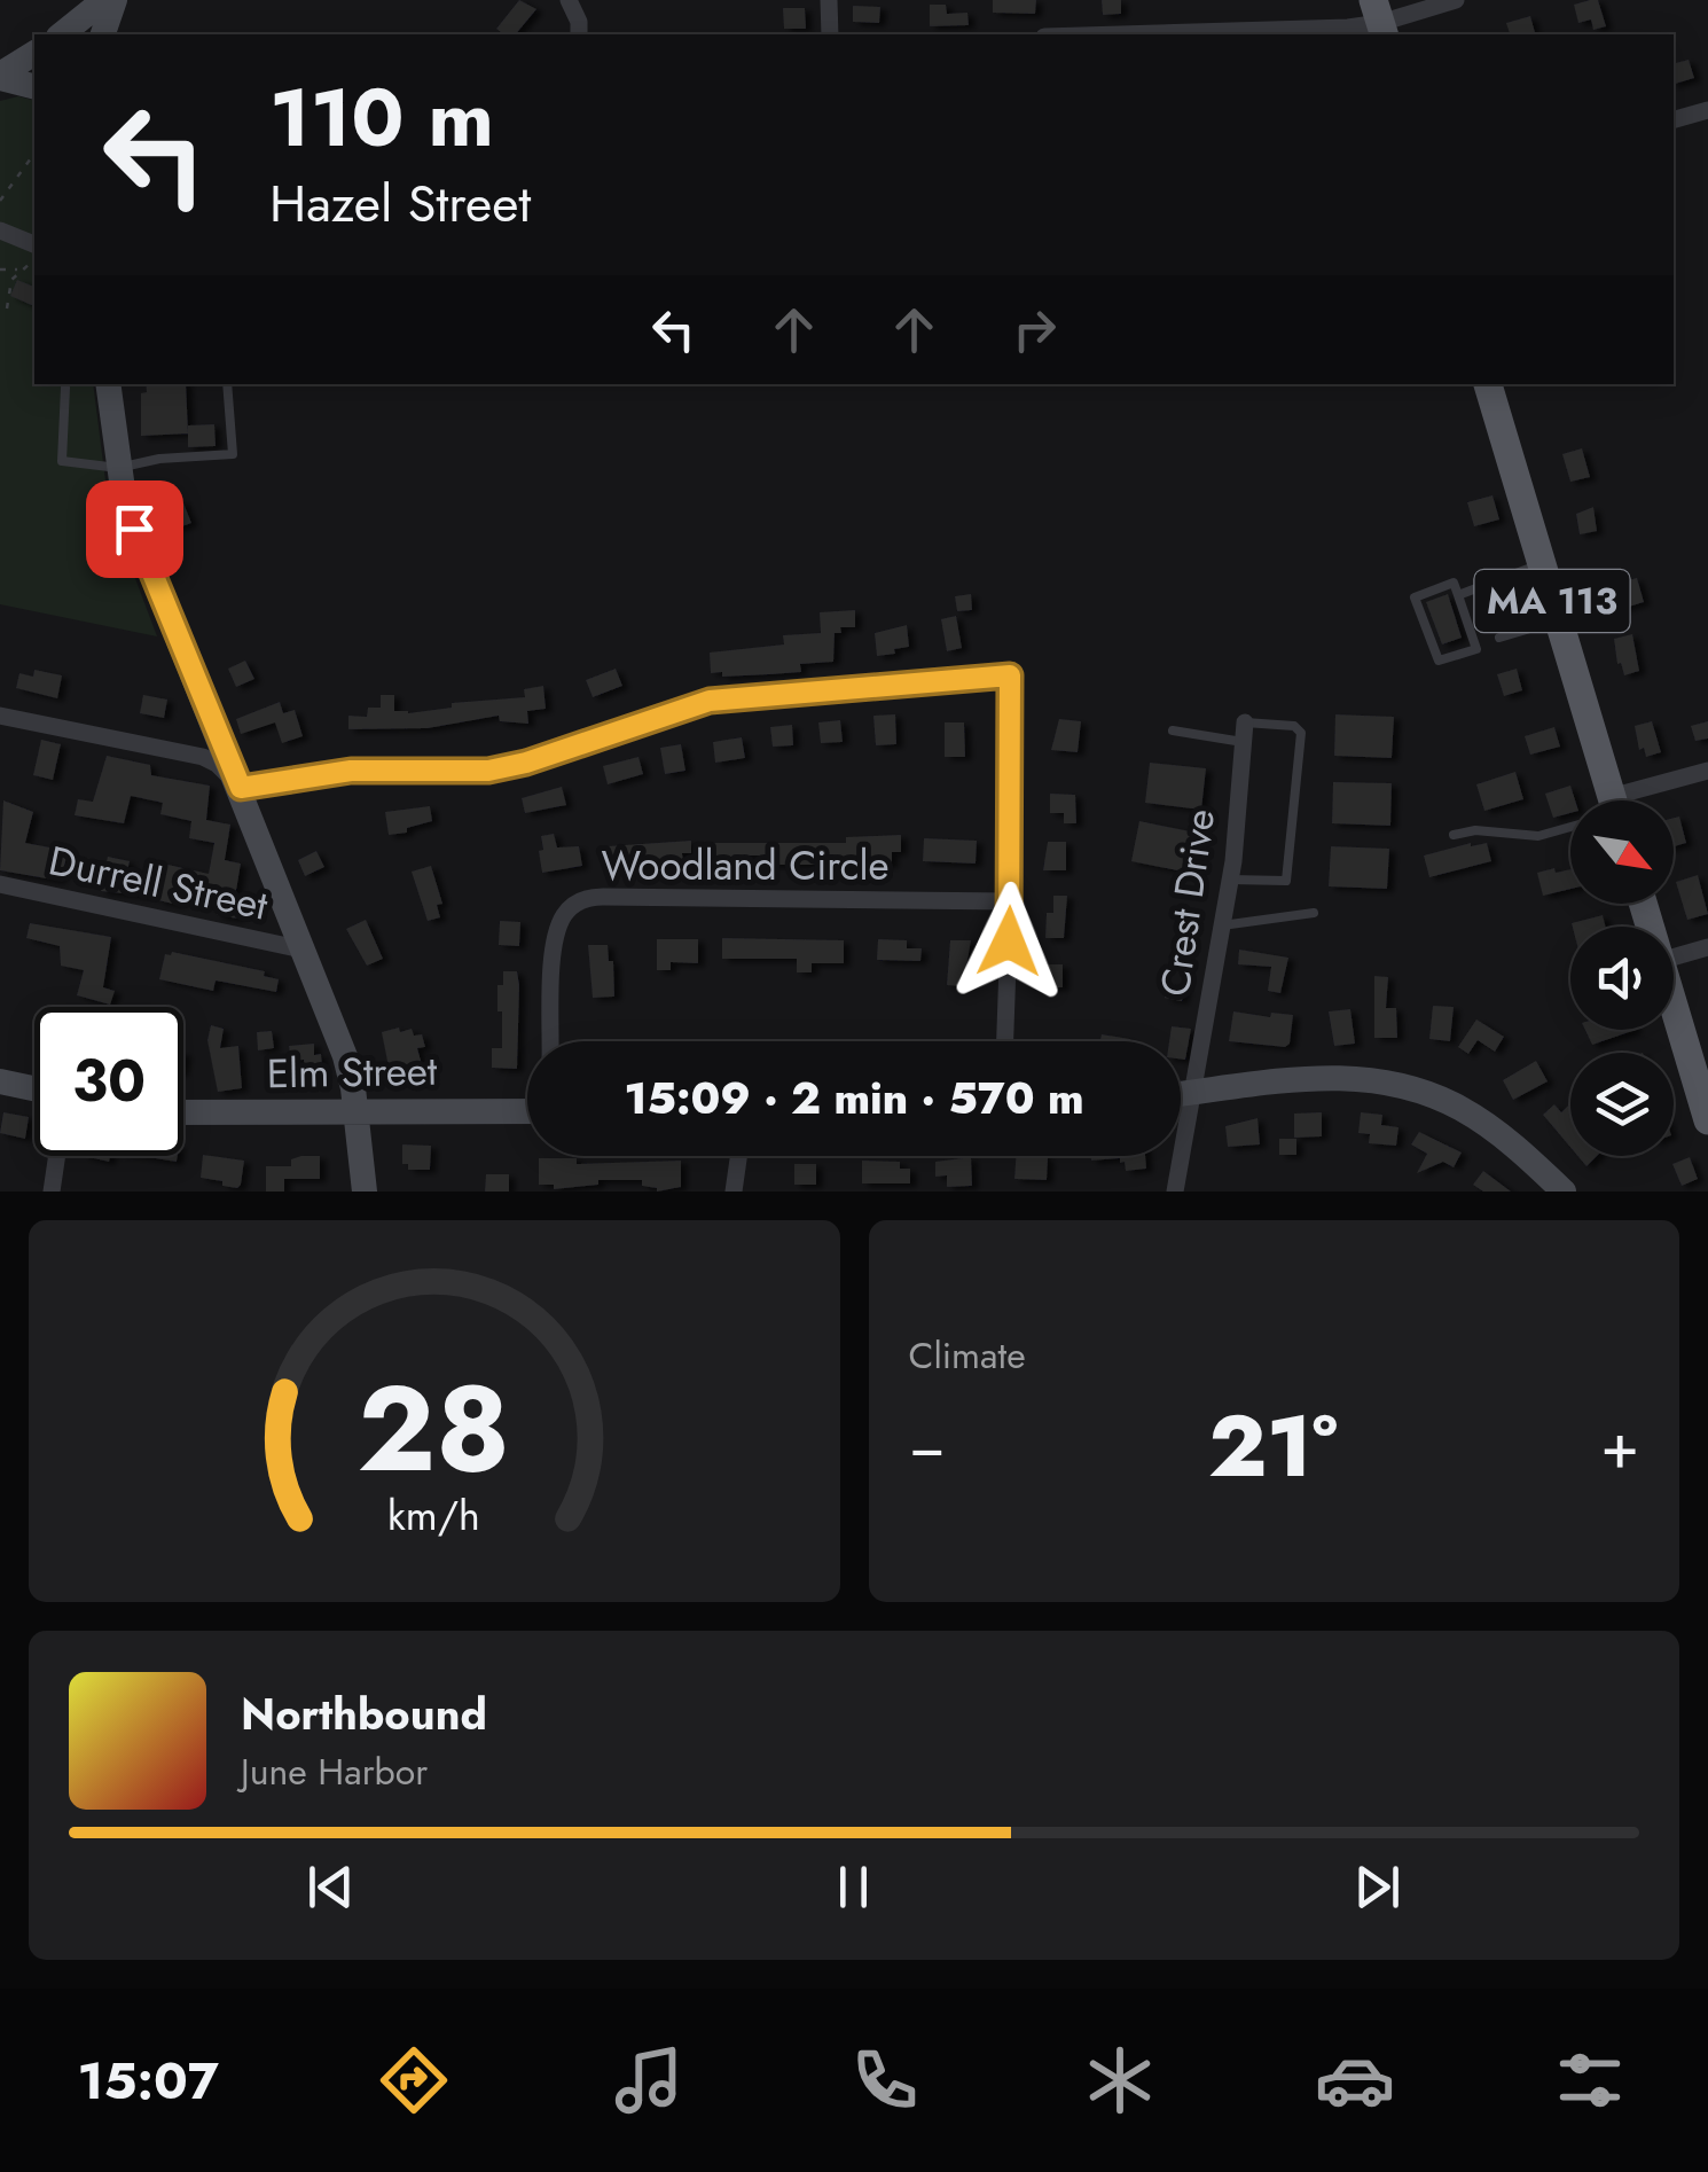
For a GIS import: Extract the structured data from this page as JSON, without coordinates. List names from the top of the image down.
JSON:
{
  "streets": {
    "main road": ["MA 113", "Elm Street"],
    "street": ["Woodland Circle", "Durrell Street", "Crest Drive"]
  },
  "north": "bottom right",
  "page": {
    "turn": ["110 m", "Hazel Street"],
    "limit": "30",
    "trip": "15:09 · 2 min · 570 m",
    "tile": "Climate",
    "heat": ["−", "21°", "+"],
    "song": ["Northbound", "June Harbor"],
    "tabs": "15:07",
    "gauge": ["28", "km/h"]
  }
}
